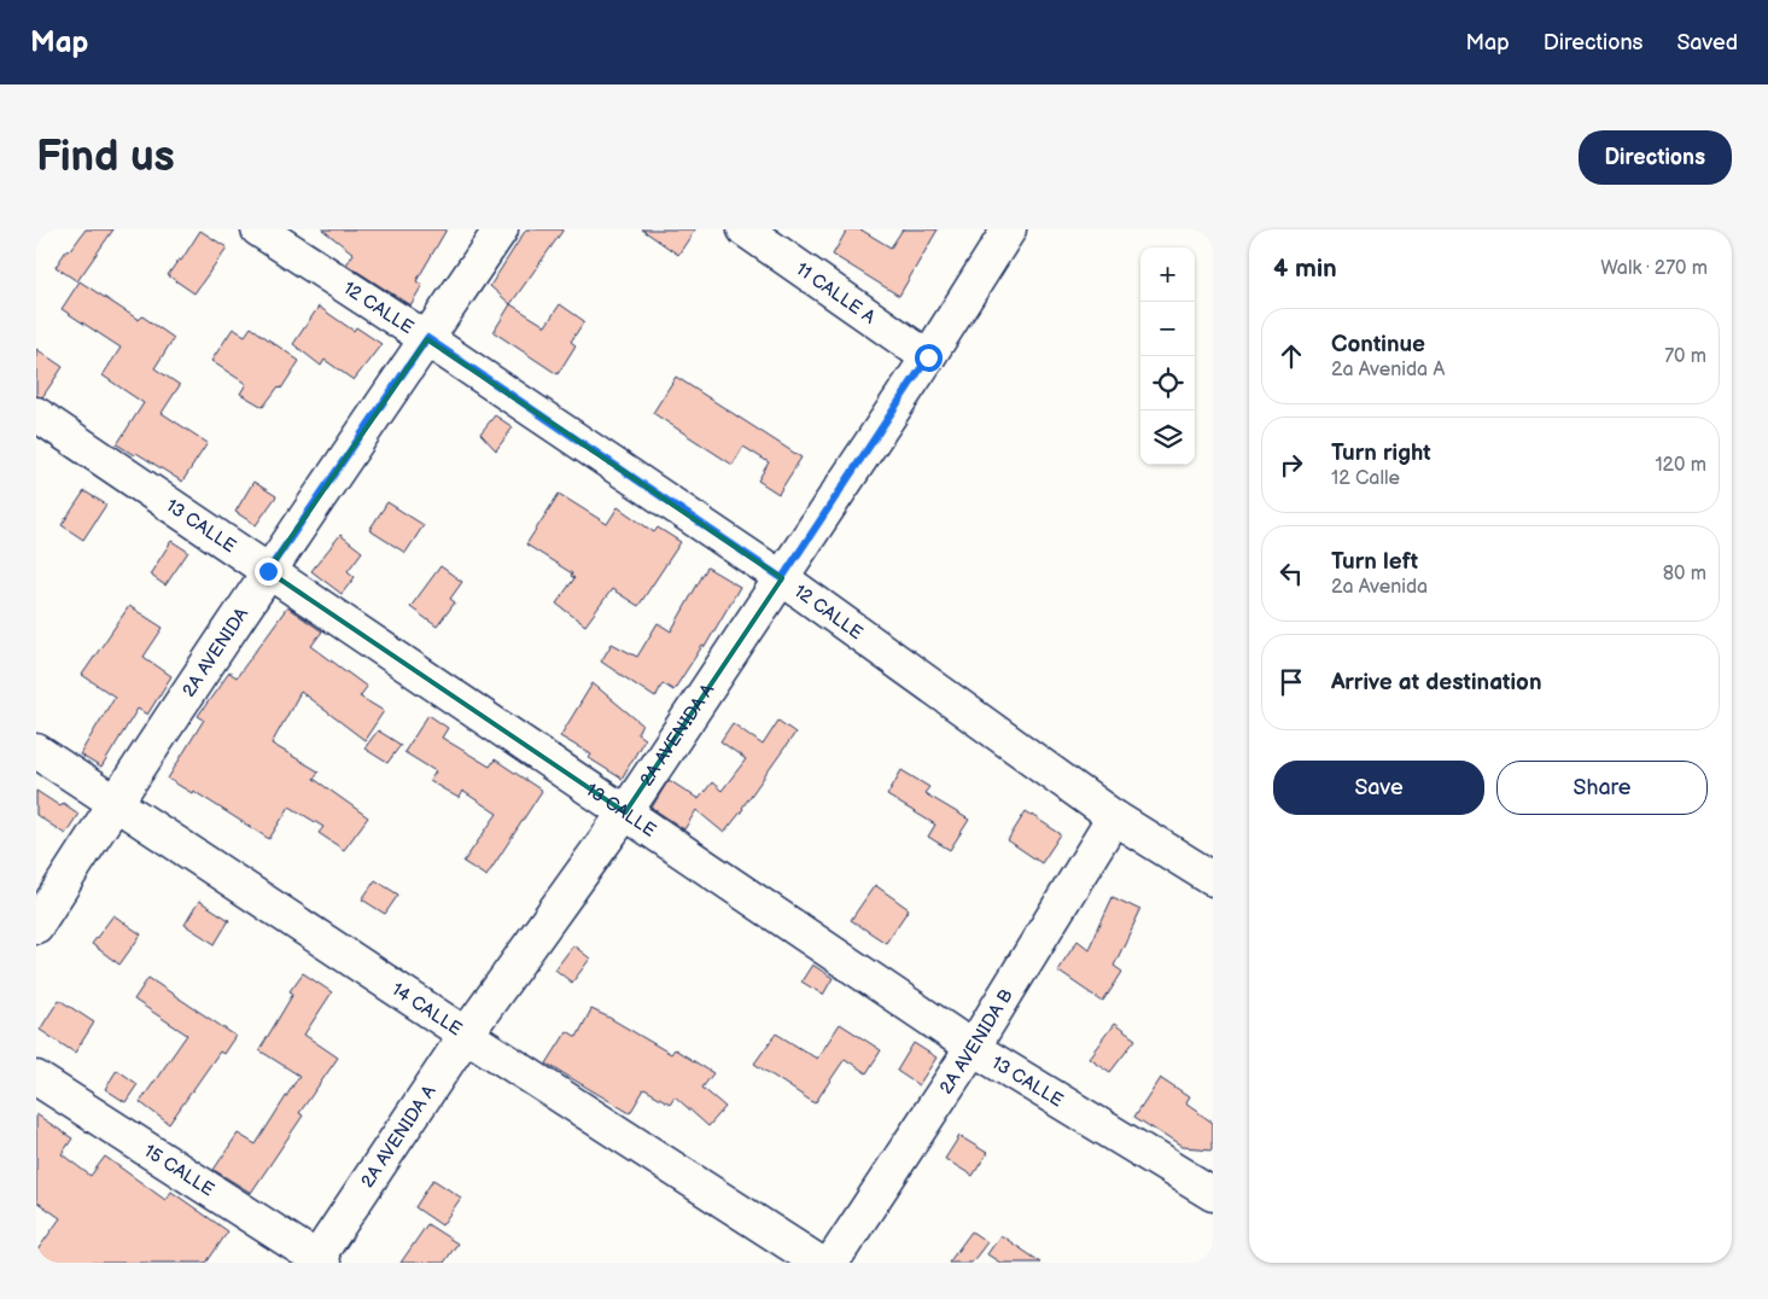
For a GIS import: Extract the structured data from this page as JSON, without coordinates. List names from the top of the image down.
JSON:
{
  "streets": {
    "street": [
      "11 CALLE A",
      "12 CALLE",
      "13 CALLE",
      "2A AVENIDA",
      "2A AVENIDA A",
      "14 CALLE",
      "2A AVENIDA B",
      "15 CALLE"
    ]
  },
  "crossings": [
    ["11 CALLE A", "2A AVENIDA A"],
    ["12 CALLE", "2A AVENIDA"],
    ["12 CALLE", "2A AVENIDA A"],
    ["12 CALLE", "2A AVENIDA B"],
    ["13 CALLE", "2A AVENIDA"],
    ["13 CALLE", "2A AVENIDA A"],
    ["13 CALLE", "2A AVENIDA B"],
    ["2A AVENIDA", "14 CALLE"],
    ["2A AVENIDA A", "14 CALLE"],
    ["2A AVENIDA A", "15 CALLE"]
  ],
  "page": {
    "header": "Map",
    "nav": ["Map", "Directions", "Saved"],
    "buttons": [
      "Directions",
      ["Save", "Share"]
    ],
    "title": "Find us",
    "heading": ["4 min", "Walk · 270 m"],
    "map_buttons": ["+", "−"],
    "list": [
      ["Continue", "2a Avenida A", "70 m"],
      ["Turn right", "12 Calle", "120 m"],
      ["Turn left", "2a Avenida", "80 m"],
      "Arrive at destination"
    ]
  }
}
